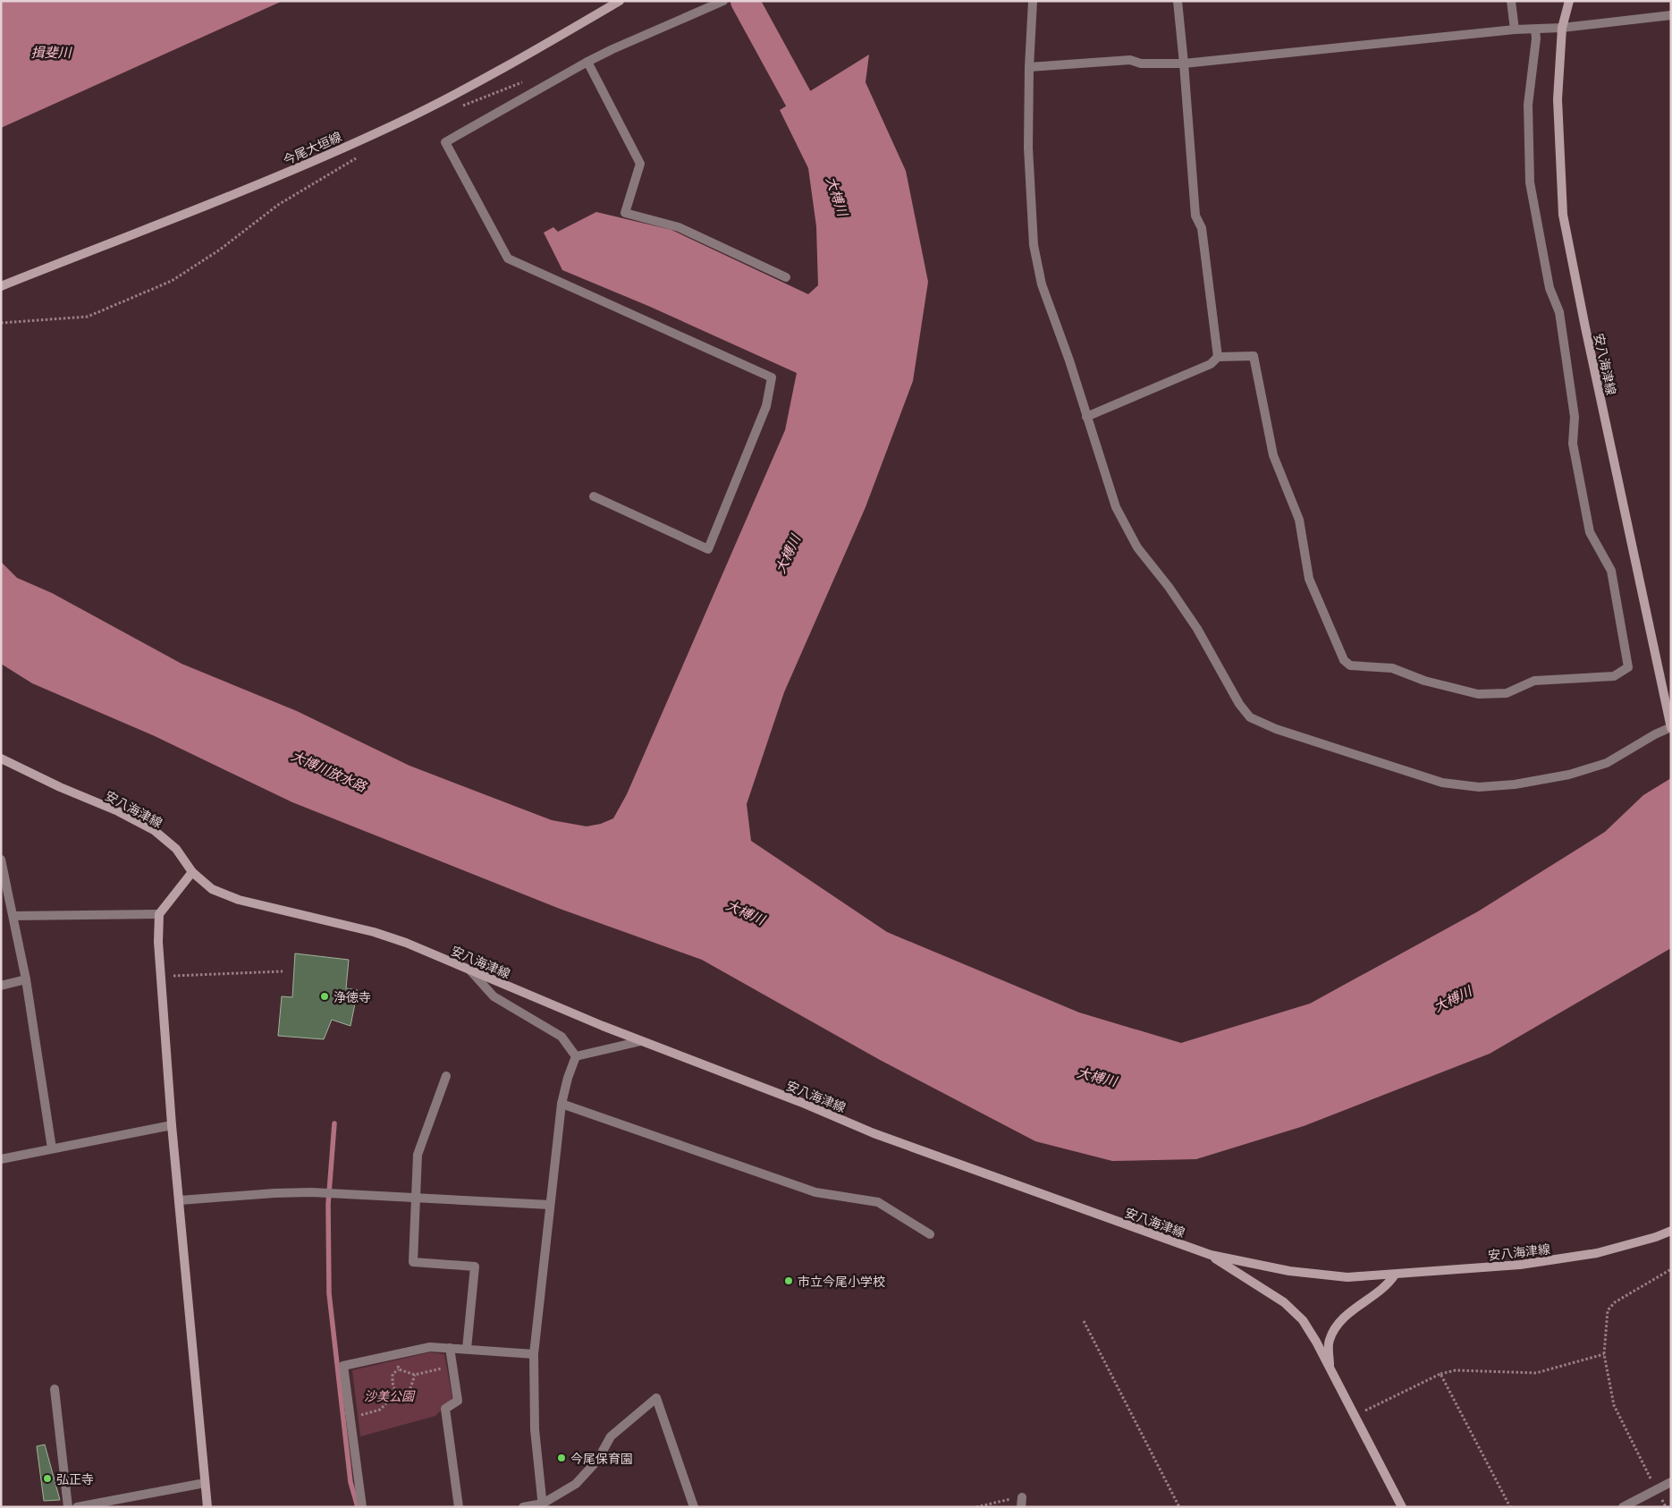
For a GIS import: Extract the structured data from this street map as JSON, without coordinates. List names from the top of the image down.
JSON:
{
  "streets": {
    "main road": ["今尾大垣線", "安八海津線"]
  },
  "water": ["揖斐川", "大榑川", "大博川放水路"],
  "parks": ["沙美公園"],
  "places": [
    "浄徳寺",
    "市立今尾小学校",
    "今尾保育園",
    "弘正寺"
  ]
}
